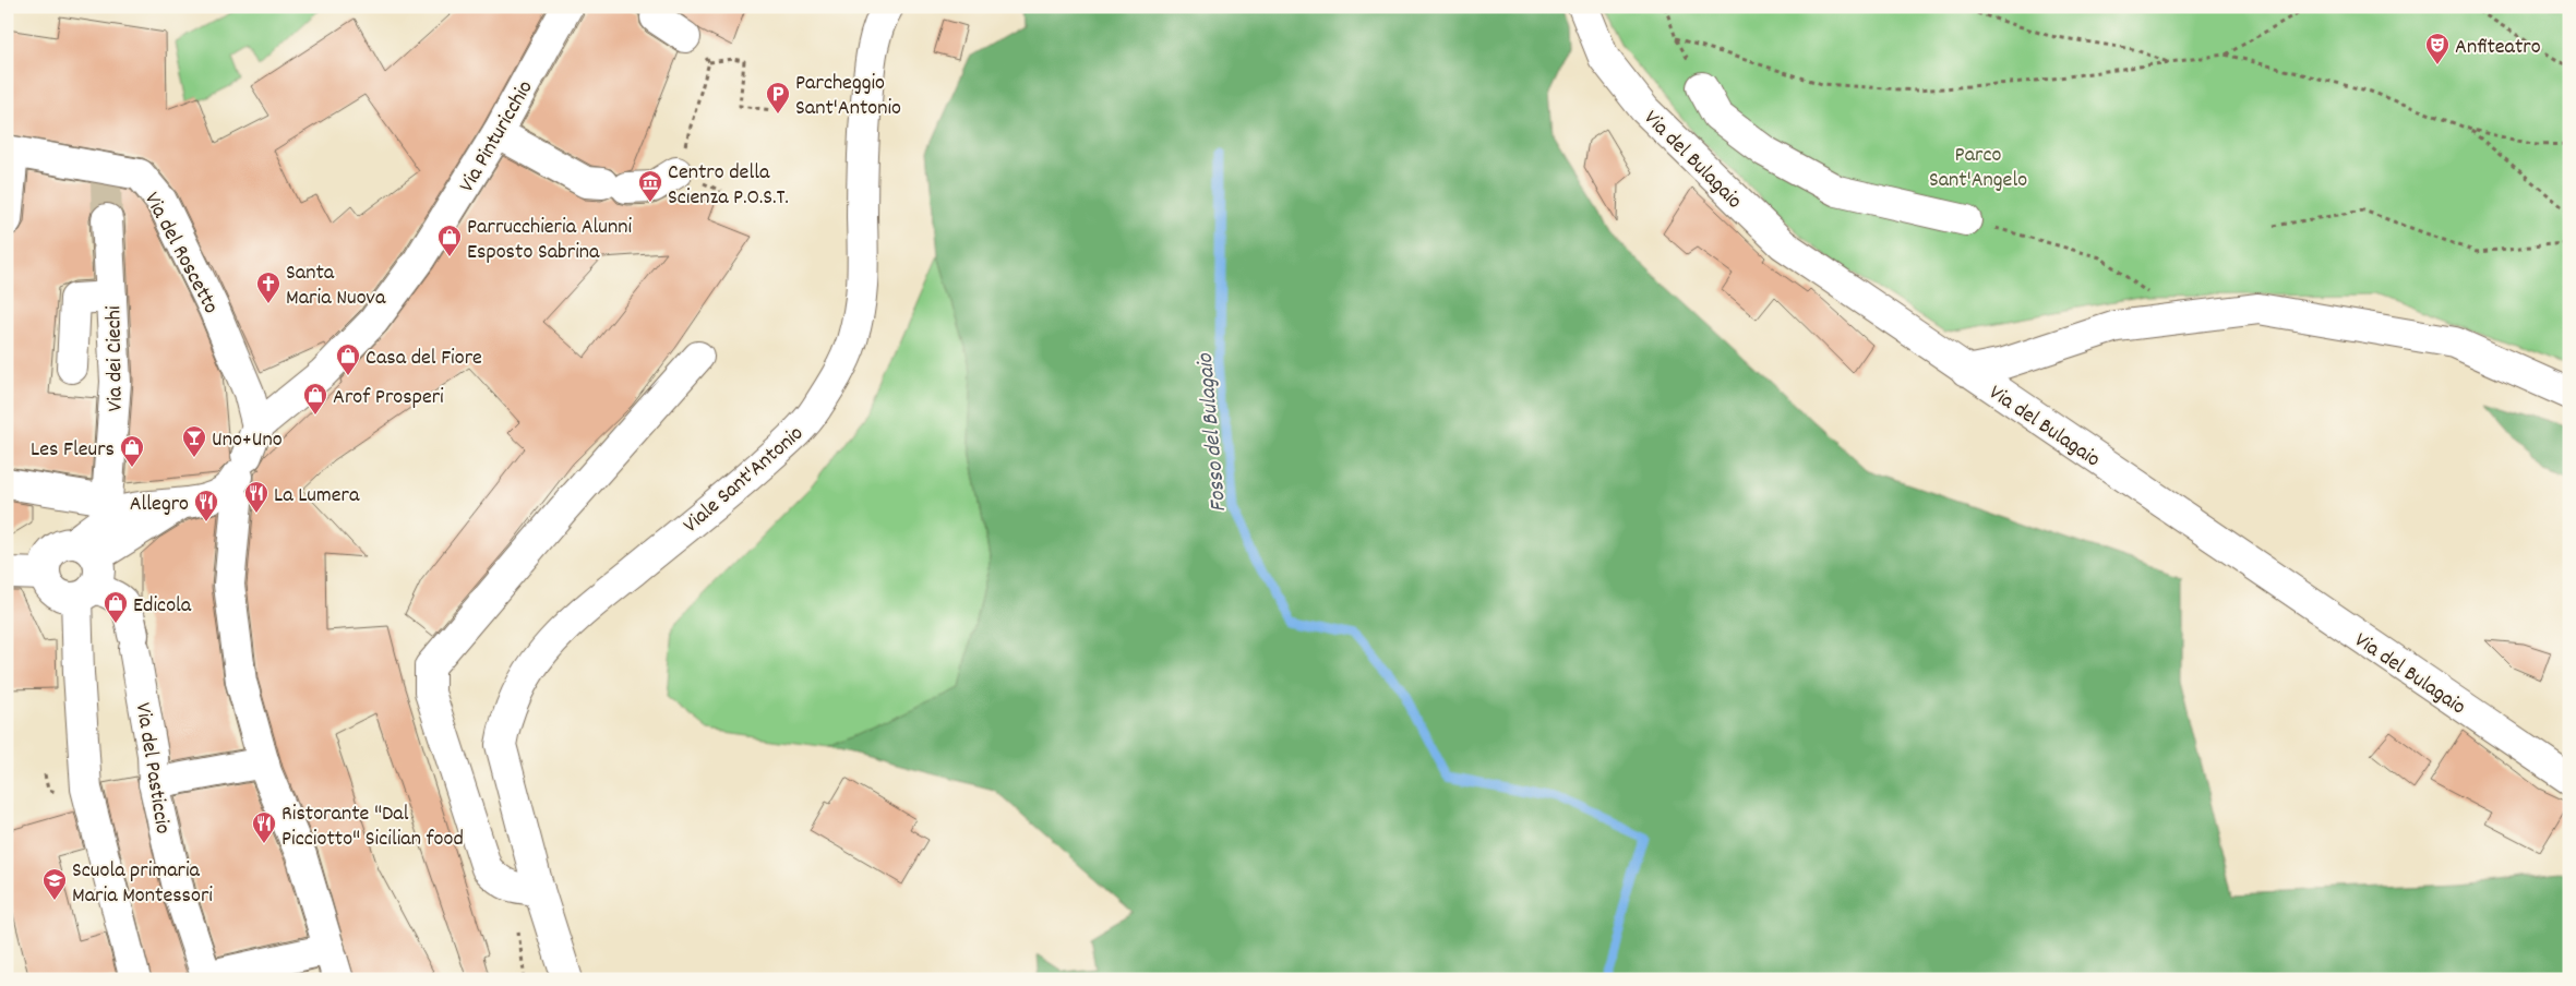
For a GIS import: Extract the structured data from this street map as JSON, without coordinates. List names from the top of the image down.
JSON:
{
  "streets": {
    "street": [
      "Via Pinturicchio",
      "Via del Bulagaio",
      "Via del Roscetto",
      "Via dei Ciechi",
      "Viale Sant'Antonio",
      "Via del Pasticcio"
    ]
  },
  "crossings": [
    ["Via Pinturicchio", "Via del Roscetto"]
  ],
  "water": ["Fosso del Bulagaio"],
  "parks": ["Parco Sant'Angelo"],
  "places": {
    "theatre": ["Anfiteatro"],
    "parking": ["Parcheggio Sant'Antonio"],
    "museum": ["Centro della Scienza P.O.S.T."],
    "shop": [
      "Parrucchieria Alunni Esposto Sabrina",
      "Casa del Fiore",
      "Arof Prosperi",
      "Les Fleurs",
      "Edicola"
    ],
    "church": ["Santa Maria Nuova"],
    "bar": ["Uno+Uno"],
    "restaurant": ["La Lumera", "Allegro", "Ristorante \"Dal Picciotto\" Sicilian food"],
    "school or university": ["Scuola primaria Maria Montessori"]
  }
}
